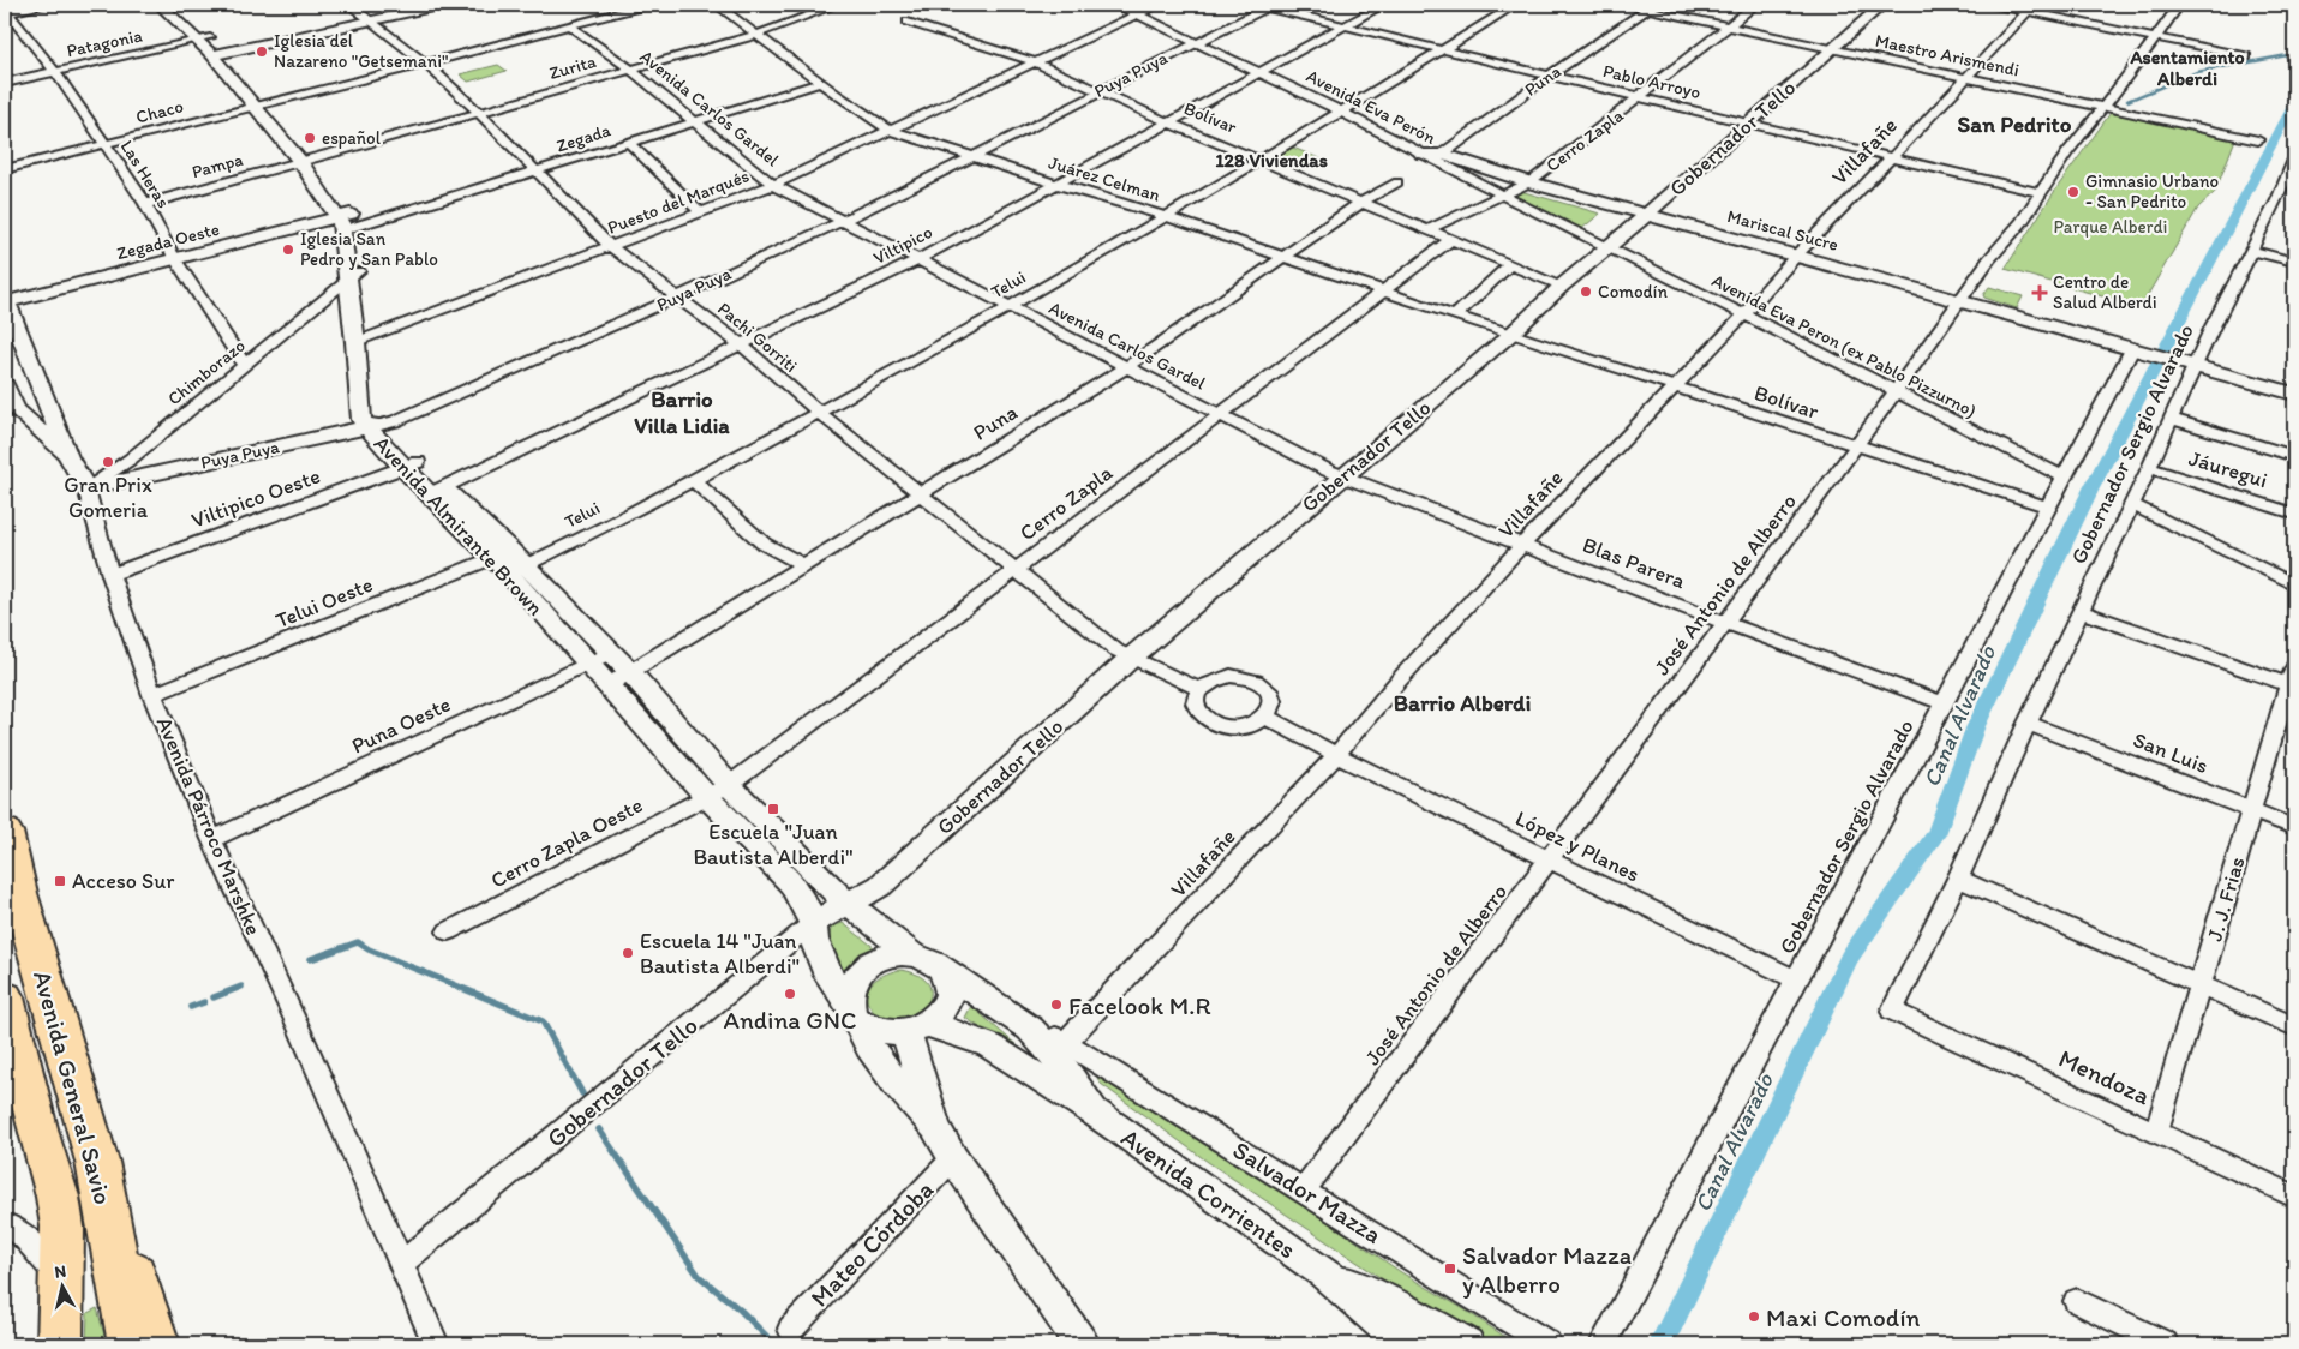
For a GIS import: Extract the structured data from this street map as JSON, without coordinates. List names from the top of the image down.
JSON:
{
  "streets": {
    "highway": ["Avenida General Savio"],
    "street": [
      "Patagonia",
      "Maestro Arismendi",
      "Zurita",
      "Puya Puya",
      "Puna",
      "Pablo Arroyo",
      "Avenida Eva Perón",
      "Avenida Carlos Gardel",
      "Chaco",
      "Bolívar",
      "Zegada",
      "Gobernador Tello",
      "Cerro Zapla",
      "Villafañe",
      "Pampa",
      "Las Heras",
      "Juárez Celman",
      "Puesto del Marqués",
      "Mariscal Sucre",
      "Zegada Oeste",
      "Viltipico",
      "Telui",
      "Pachi Gorriti",
      "Avenida Eva Peron (ex Pablo Pizzurno)",
      "Chimborazo",
      "Gobernador Sergio Alvarado",
      "Jáuregui",
      "Viltipico Oeste",
      "Avenida Almirante Brown",
      "Blas Parera",
      "José Antonio de Alberro",
      "Telui Oeste",
      "Puna Oeste",
      "San Luis",
      "Avenida Párroco Marshke",
      "Cerro Zapla Oeste",
      "López y Planes",
      "J. J. Frias",
      "Mendoza",
      "Salvador Mazza",
      "Avenida Corrientes",
      "Mateo Córdoba"
    ]
  },
  "crossings": [
    ["Patagonia", "Las Heras"],
    ["Maestro Arismendi", "Puna"],
    ["Maestro Arismendi", "Gobernador Tello"],
    ["Maestro Arismendi", "Cerro Zapla"],
    ["Maestro Arismendi", "Villafañe"],
    ["Maestro Arismendi", "José Antonio de Alberro"],
    ["Zurita", "Avenida Carlos Gardel"],
    ["Zurita", "Pampa"],
    ["Zurita", "Juárez Celman"],
    ["Zurita", "Pachi Gorriti"],
    ["Puya Puya", "Pablo Arroyo"],
    ["Puya Puya", "Avenida Eva Perón"],
    ["Puya Puya", "Avenida Carlos Gardel"],
    ["Puya Puya", "Bolívar"],
    ["Puya Puya", "Juárez Celman"],
    ["Puya Puya", "Pachi Gorriti"],
    ["Puya Puya", "Chimborazo"],
    ["Puya Puya", "Avenida Almirante Brown"],
    ["Puya Puya", "Avenida Párroco Marshke"],
    ["Puna", "Pablo Arroyo"],
    ["Puna", "Avenida Eva Perón"],
    ["Puna", "Avenida Carlos Gardel"],
    ["Puna", "Bolívar"],
    ["Puna", "Juárez Celman"],
    ["Puna", "Mariscal Sucre"],
    ["Puna", "Pachi Gorriti"],
    ["Puna", "Avenida Almirante Brown"],
    ["Pablo Arroyo", "Gobernador Tello"],
    ["Pablo Arroyo", "Cerro Zapla"],
    ["Pablo Arroyo", "Villafañe"],
    ["Pablo Arroyo", "Viltipico"],
    ["Pablo Arroyo", "Telui"],
    ["Pablo Arroyo", "José Antonio de Alberro"],
    ["Avenida Eva Perón", "Gobernador Tello"],
    ["Avenida Eva Perón", "Cerro Zapla"],
    ["Avenida Eva Perón", "Puesto del Marqués"],
    ["Avenida Eva Perón", "Mariscal Sucre"],
    ["Avenida Eva Perón", "Viltipico"],
    ["Avenida Eva Perón", "Telui"],
    ["Avenida Eva Perón", "Avenida Eva Peron (ex Pablo Pizzurno)"],
    ["Avenida Carlos Gardel", "Chaco"],
    ["Avenida Carlos Gardel", "Zegada"],
    ["Avenida Carlos Gardel", "Gobernador Tello"],
    ["Avenida Carlos Gardel", "Cerro Zapla"],
    ["Avenida Carlos Gardel", "Puesto del Marqués"],
    ["Avenida Carlos Gardel", "Viltipico"],
    ["Avenida Carlos Gardel", "Telui"],
    ["Avenida Carlos Gardel", "Blas Parera"],
    ["Chaco", "Las Heras"],
    ["Chaco", "Pachi Gorriti"],
    ["Bolívar", "Gobernador Tello"],
    ["Bolívar", "Cerro Zapla"],
    ["Bolívar", "Villafañe"],
    ["Bolívar", "Juárez Celman"],
    ["Bolívar", "Puesto del Marqués"],
    ["Bolívar", "Viltipico"],
    ["Bolívar", "Telui"],
    ["Bolívar", "Gobernador Sergio Alvarado"],
    ["Bolívar", "José Antonio de Alberro"],
    ["Zegada", "Juárez Celman"],
    ["Zegada", "Zegada Oeste"],
    ["Zegada", "Pachi Gorriti"],
    ["Zegada", "Avenida Almirante Brown"],
    ["Gobernador Tello", "Juárez Celman"],
    ["Gobernador Tello", "Mariscal Sucre"],
    ["Gobernador Tello", "Pachi Gorriti"],
    ["Gobernador Tello", "Avenida Eva Peron (ex Pablo Pizzurno)"],
    ["Gobernador Tello", "Avenida Almirante Brown"],
    ["Gobernador Tello", "Blas Parera"],
    ["Gobernador Tello", "Avenida Párroco Marshke"],
    ["Cerro Zapla", "Juárez Celman"],
    ["Cerro Zapla", "Mariscal Sucre"],
    ["Cerro Zapla", "Pachi Gorriti"],
    ["Cerro Zapla", "Avenida Almirante Brown"],
    ["Cerro Zapla", "Cerro Zapla Oeste"],
    ["Villafañe", "Mariscal Sucre"],
    ["Villafañe", "Avenida Eva Peron (ex Pablo Pizzurno)"],
    ["Villafañe", "Blas Parera"],
    ["Villafañe", "López y Planes"],
    ["Villafañe", "Salvador Mazza"],
    ["Pampa", "Las Heras"],
    ["Las Heras", "Zegada Oeste"],
    ["Las Heras", "Chimborazo"],
    ["Juárez Celman", "Puesto del Marqués"],
    ["Juárez Celman", "Viltipico"],
    ["Juárez Celman", "Telui"],
    ["Puesto del Marqués", "Pachi Gorriti"],
    ["Puesto del Marqués", "Avenida Almirante Brown"],
    ["Mariscal Sucre", "Gobernador Sergio Alvarado"],
    ["Mariscal Sucre", "José Antonio de Alberro"],
    ["Zegada Oeste", "Avenida Almirante Brown"],
    ["Zegada Oeste", "Avenida Párroco Marshke"],
    ["Viltipico", "Pachi Gorriti"],
    ["Viltipico", "Avenida Almirante Brown"],
    ["Telui", "Pachi Gorriti"],
    ["Telui", "Avenida Almirante Brown"],
    ["Telui", "Telui Oeste"],
    ["Pachi Gorriti", "López y Planes"],
    ["Avenida Eva Peron (ex Pablo Pizzurno)", "Gobernador Sergio Alvarado"],
    ["Avenida Eva Peron (ex Pablo Pizzurno)", "José Antonio de Alberro"],
    ["Chimborazo", "Avenida Almirante Brown"],
    ["Chimborazo", "Avenida Párroco Marshke"],
    ["Gobernador Sergio Alvarado", "Jáuregui"],
    ["Gobernador Sergio Alvarado", "Blas Parera"],
    ["Gobernador Sergio Alvarado", "San Luis"],
    ["Gobernador Sergio Alvarado", "López y Planes"],
    ["Gobernador Sergio Alvarado", "Mendoza"],
    ["Viltipico Oeste", "Avenida Almirante Brown"],
    ["Viltipico Oeste", "Avenida Párroco Marshke"],
    ["Avenida Almirante Brown", "Telui Oeste"],
    ["Avenida Almirante Brown", "Puna Oeste"],
    ["Avenida Almirante Brown", "Cerro Zapla Oeste"],
    ["Avenida Almirante Brown", "Avenida Corrientes"],
    ["Blas Parera", "José Antonio de Alberro"],
    ["José Antonio de Alberro", "López y Planes"],
    ["José Antonio de Alberro", "Salvador Mazza"],
    ["Telui Oeste", "Avenida Párroco Marshke"],
    ["Puna Oeste", "Avenida Párroco Marshke"],
    ["San Luis", "J. J. Frias"],
    ["J. J. Frias", "Mendoza"],
    ["Salvador Mazza", "Avenida Corrientes"]
  ],
  "districts": [
    "Asentamiento Alberdi",
    "San Pedrito",
    "128 Viviendas",
    "Barrio Villa Lidia",
    "Barrio Alberdi"
  ],
  "water": ["Canal Alvarado"],
  "parks": ["Parque Alberdi"],
  "places": {
    "other": [
      "Iglesia del Nazareno \"Getsemani\"",
      "español",
      "Gimnasio Urbano - San Pedrito",
      "Iglesia San Pedro y San Pablo",
      "Comodín",
      "Gran Prix Gomeria",
      "Escuela 14 \"Juan Bautista Alberdi\"",
      "Andina GNC",
      "Facelook M.R",
      "Maxi Comodín"
    ],
    "health": ["Centro de Salud Alberdi"],
    "transit": ["Escuela \"Juan Bautista Alberdi\"", "Acceso Sur", "Salvador Mazza y Alberro"]
  },
  "north": "top"
}
